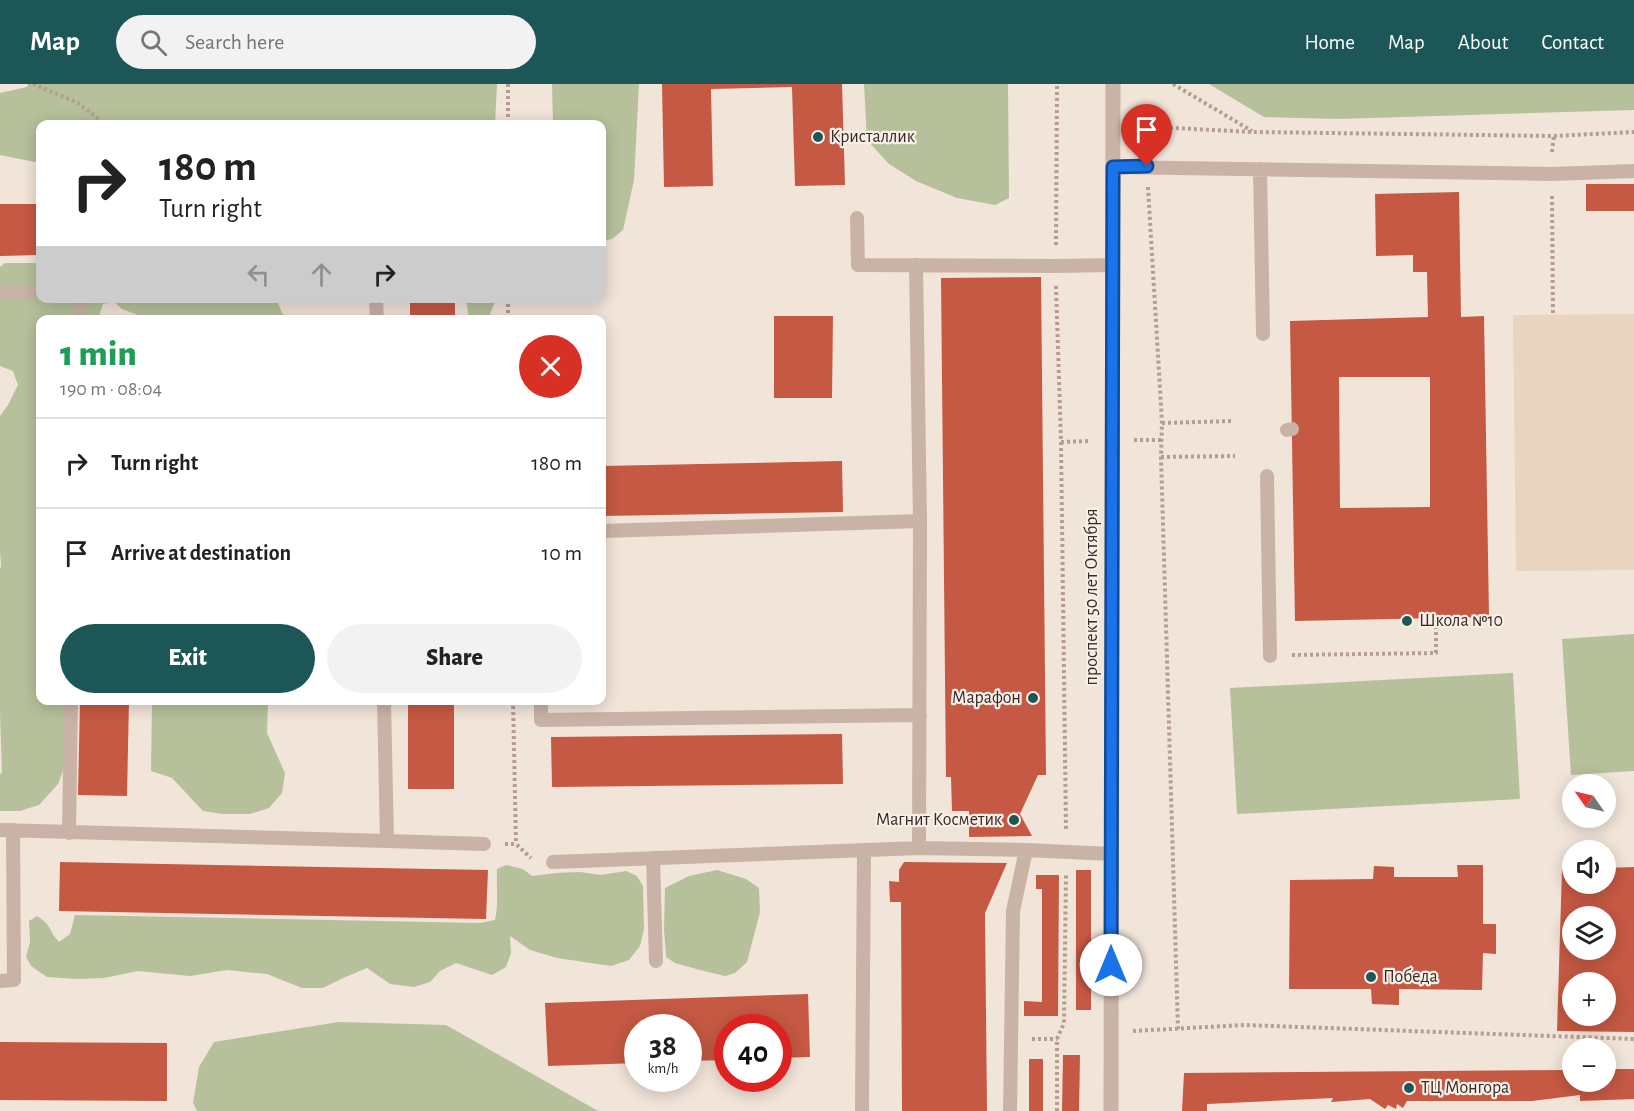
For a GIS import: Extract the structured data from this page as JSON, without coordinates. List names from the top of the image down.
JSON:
{
  "streets": {
    "street": ["проспект 50 лет Октября"]
  },
  "places": [
    "Кристаллик",
    "Школа №10",
    "Марафон",
    "Магнит Косметик",
    "Победа",
    "ТЦ Монгора"
  ],
  "north": "top left",
  "page": {
    "header": "Map",
    "search": "Search here",
    "nav": [
      "Home",
      "Map",
      "About",
      "Contact"
    ],
    "turn": ["180 m", "Turn right"],
    "heading": ["1 min", "190 m · 08:04"],
    "list": [
      {
        "name": "Turn right",
        "value": "180 m"
      },
      {
        "name": "Arrive at destination",
        "value": "10 m"
      }
    ],
    "buttons": ["Exit", "Share"],
    "map_buttons": ["+", "−"],
    "speed": "38 km/h",
    "limit": "40"
  }
}
